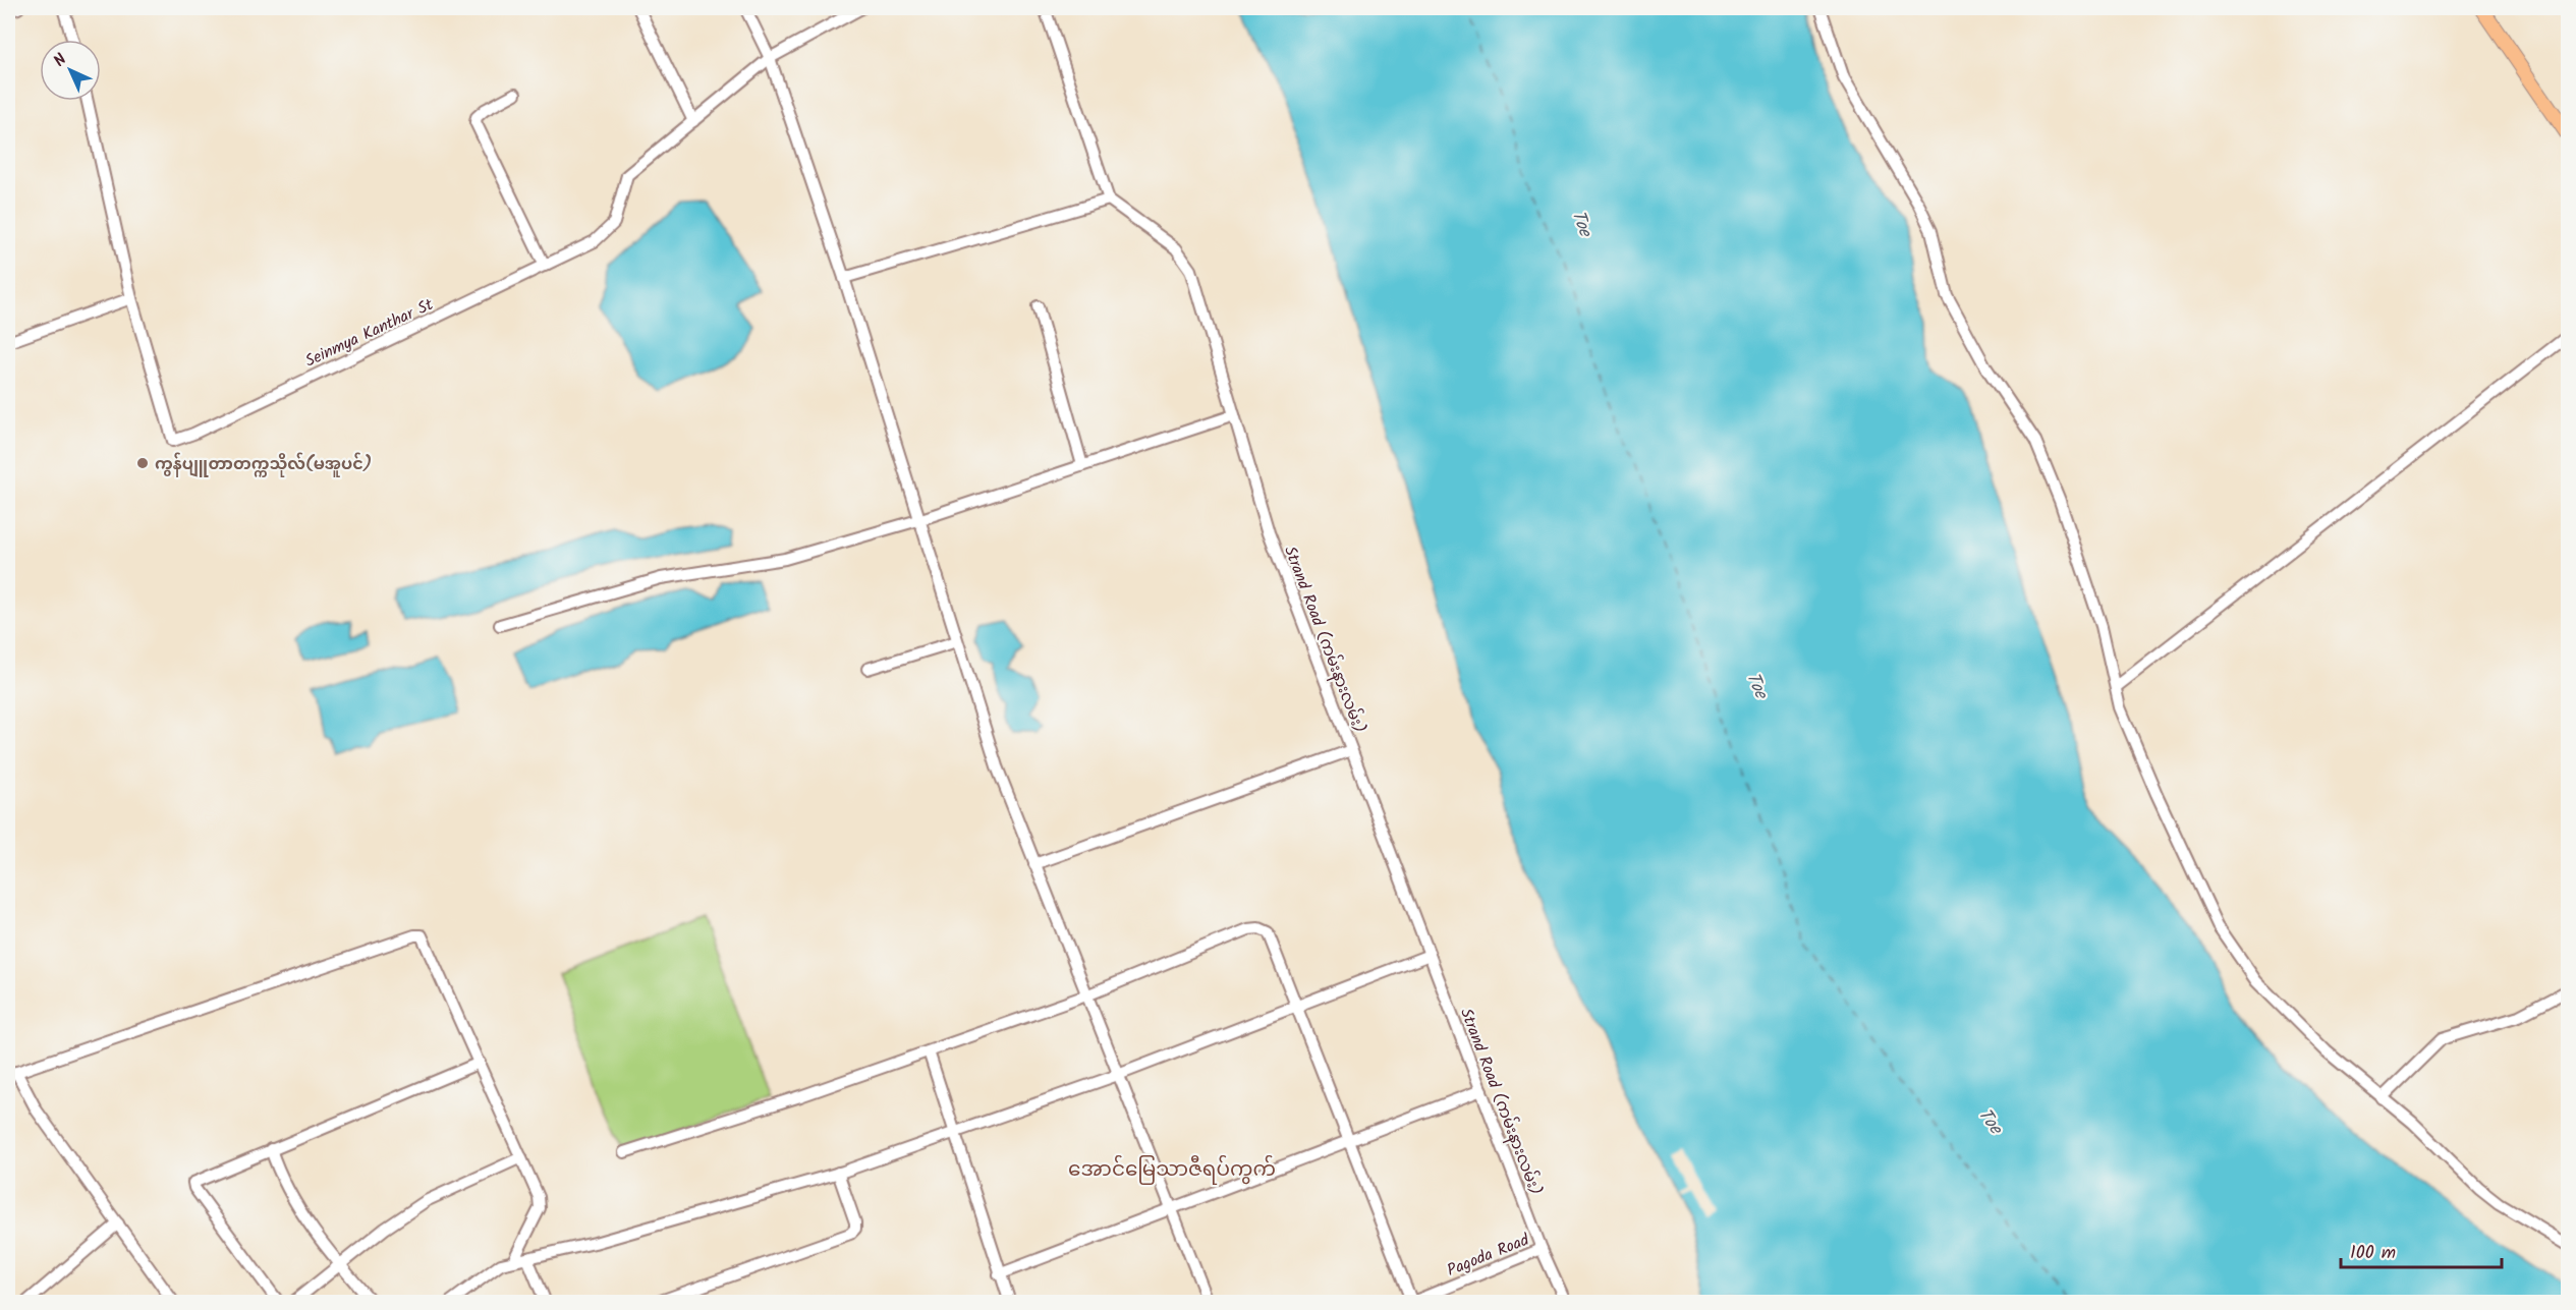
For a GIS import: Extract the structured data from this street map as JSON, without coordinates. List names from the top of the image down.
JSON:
{
  "streets": {
    "street": ["Seinmya Kanthar St", "Strand Road (ကမ်းနားလမ်း)", "Pagoda Road"]
  },
  "crossings": [
    ["Strand Road (ကမ်းနားလမ်း)", "Pagoda Road"]
  ],
  "districts": ["အောင်မြေသာဇီရပ်ကွက်"],
  "water": ["Toe"],
  "places": ["ကွန်ပျူတာတက္ကသိုလ်(မအူပင်)"],
  "scale_bar": "100 m",
  "north": "top left"
}
